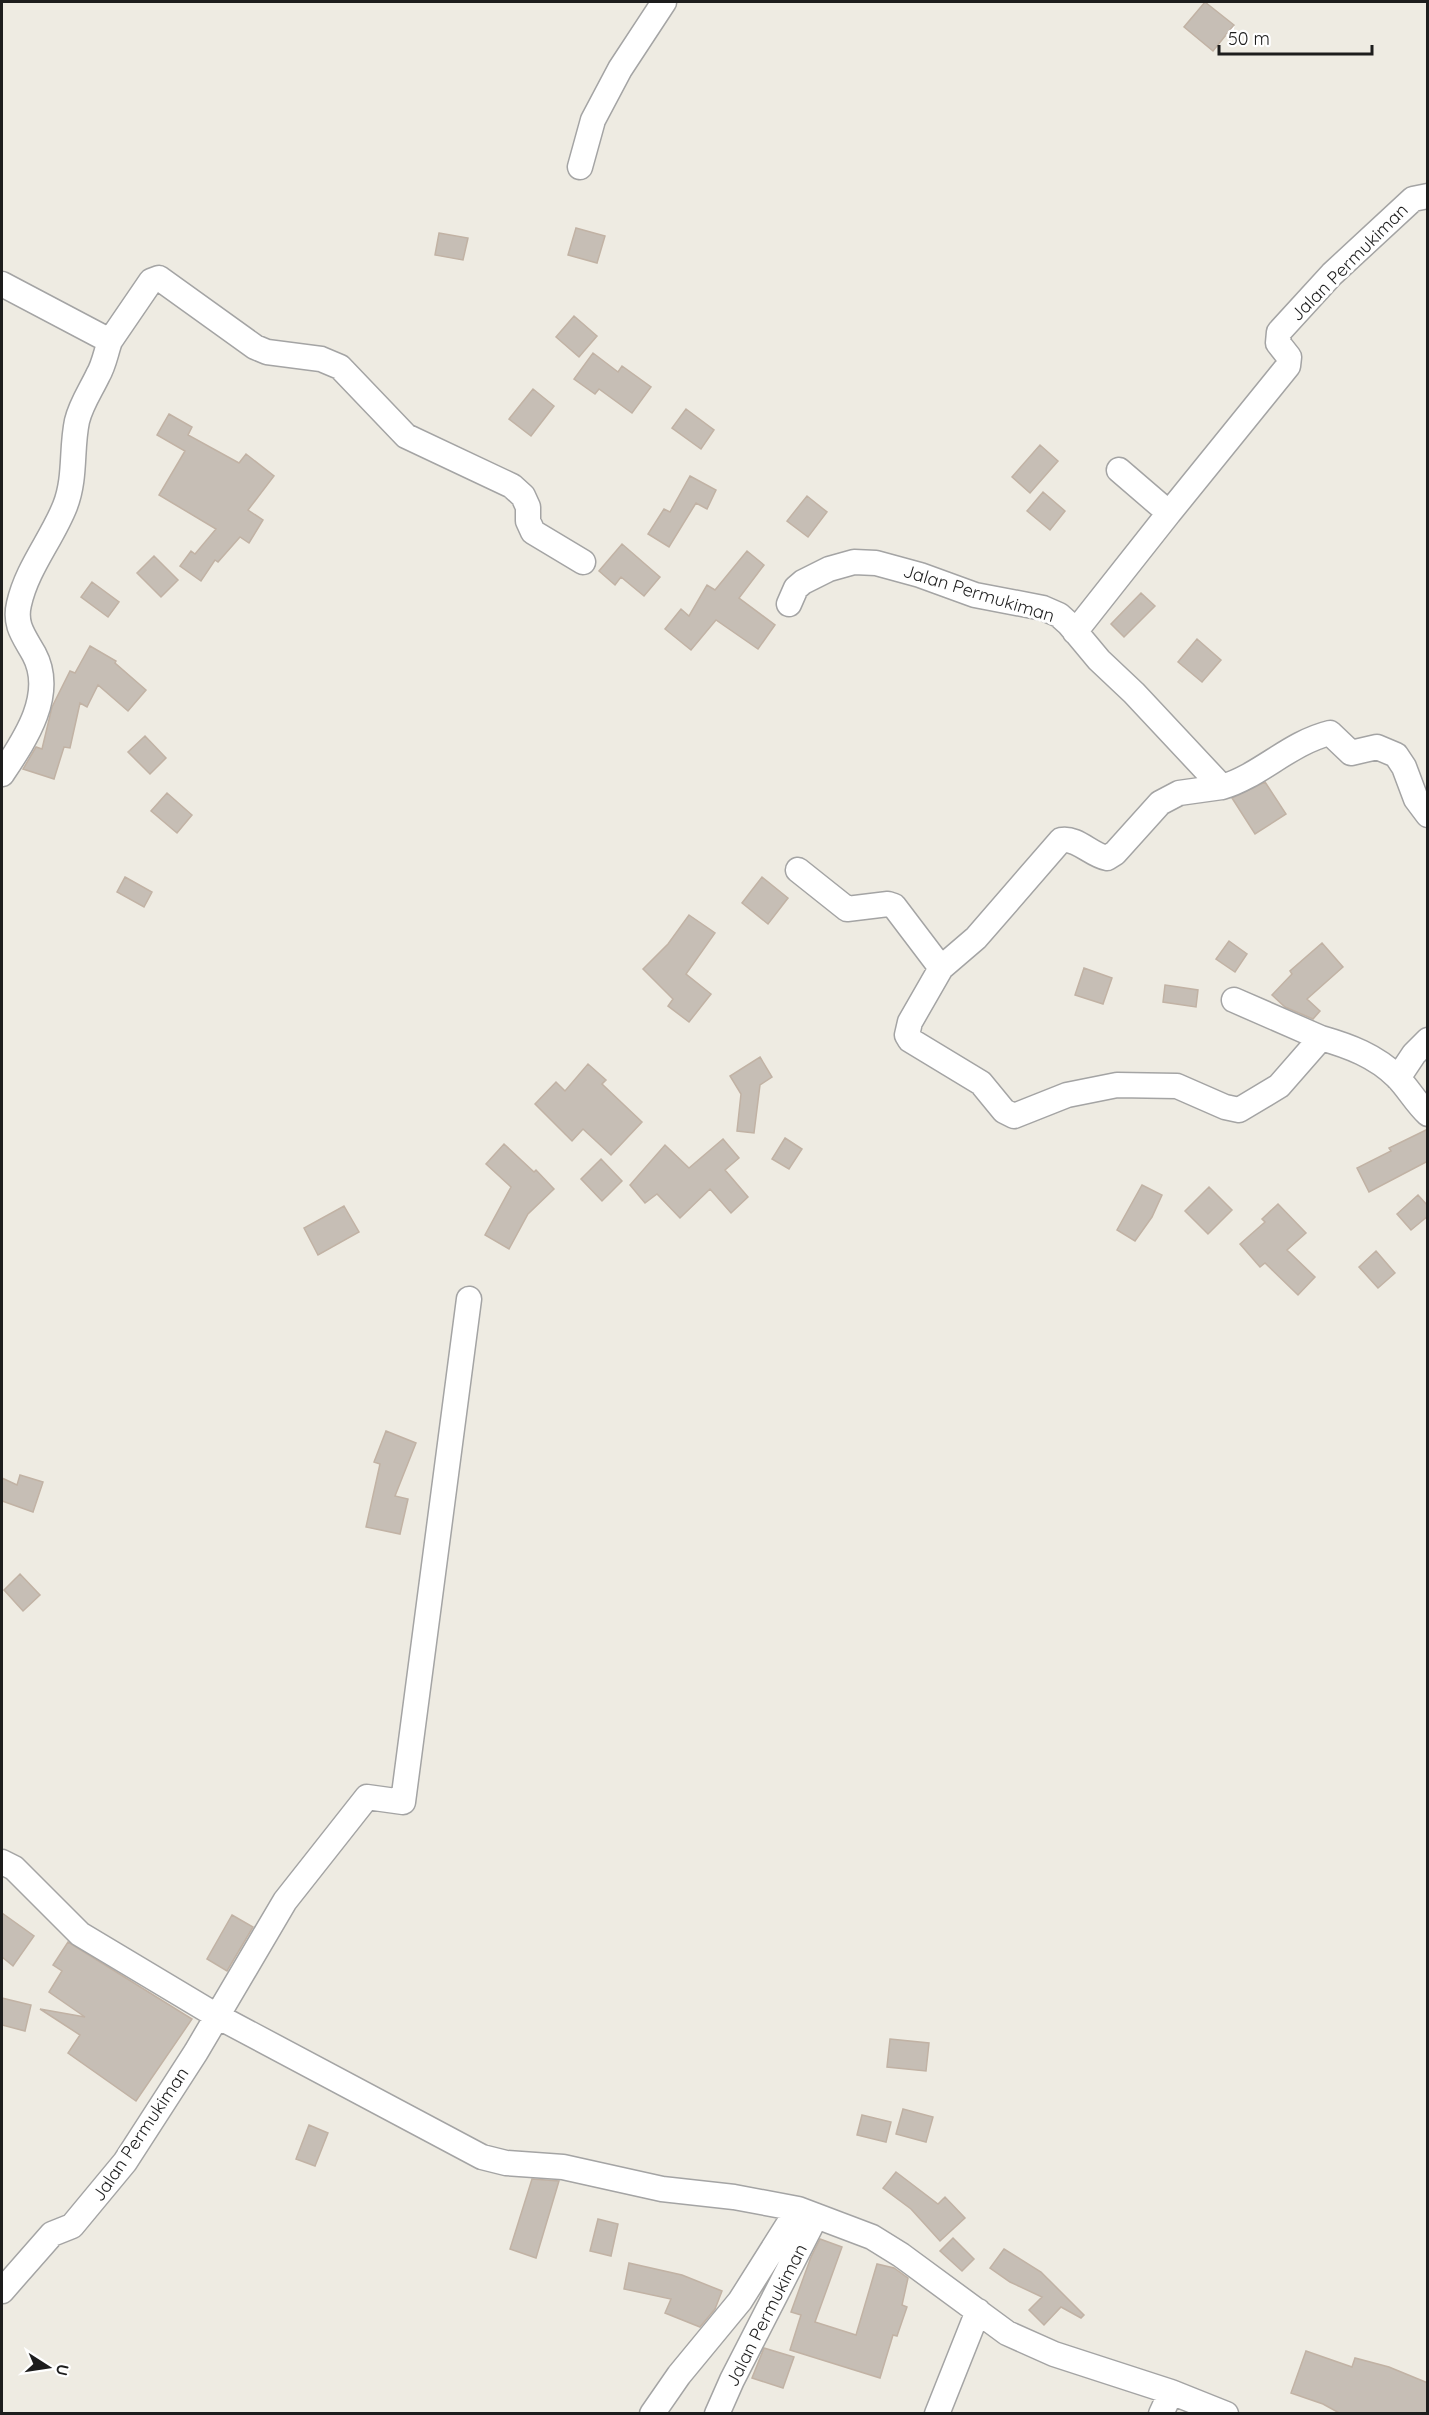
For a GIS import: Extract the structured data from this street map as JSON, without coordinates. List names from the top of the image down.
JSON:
{
  "streets": {
    "street": ["Jalan Permukiman"]
  },
  "scale_bar": "50 m",
  "north": "right"
}
